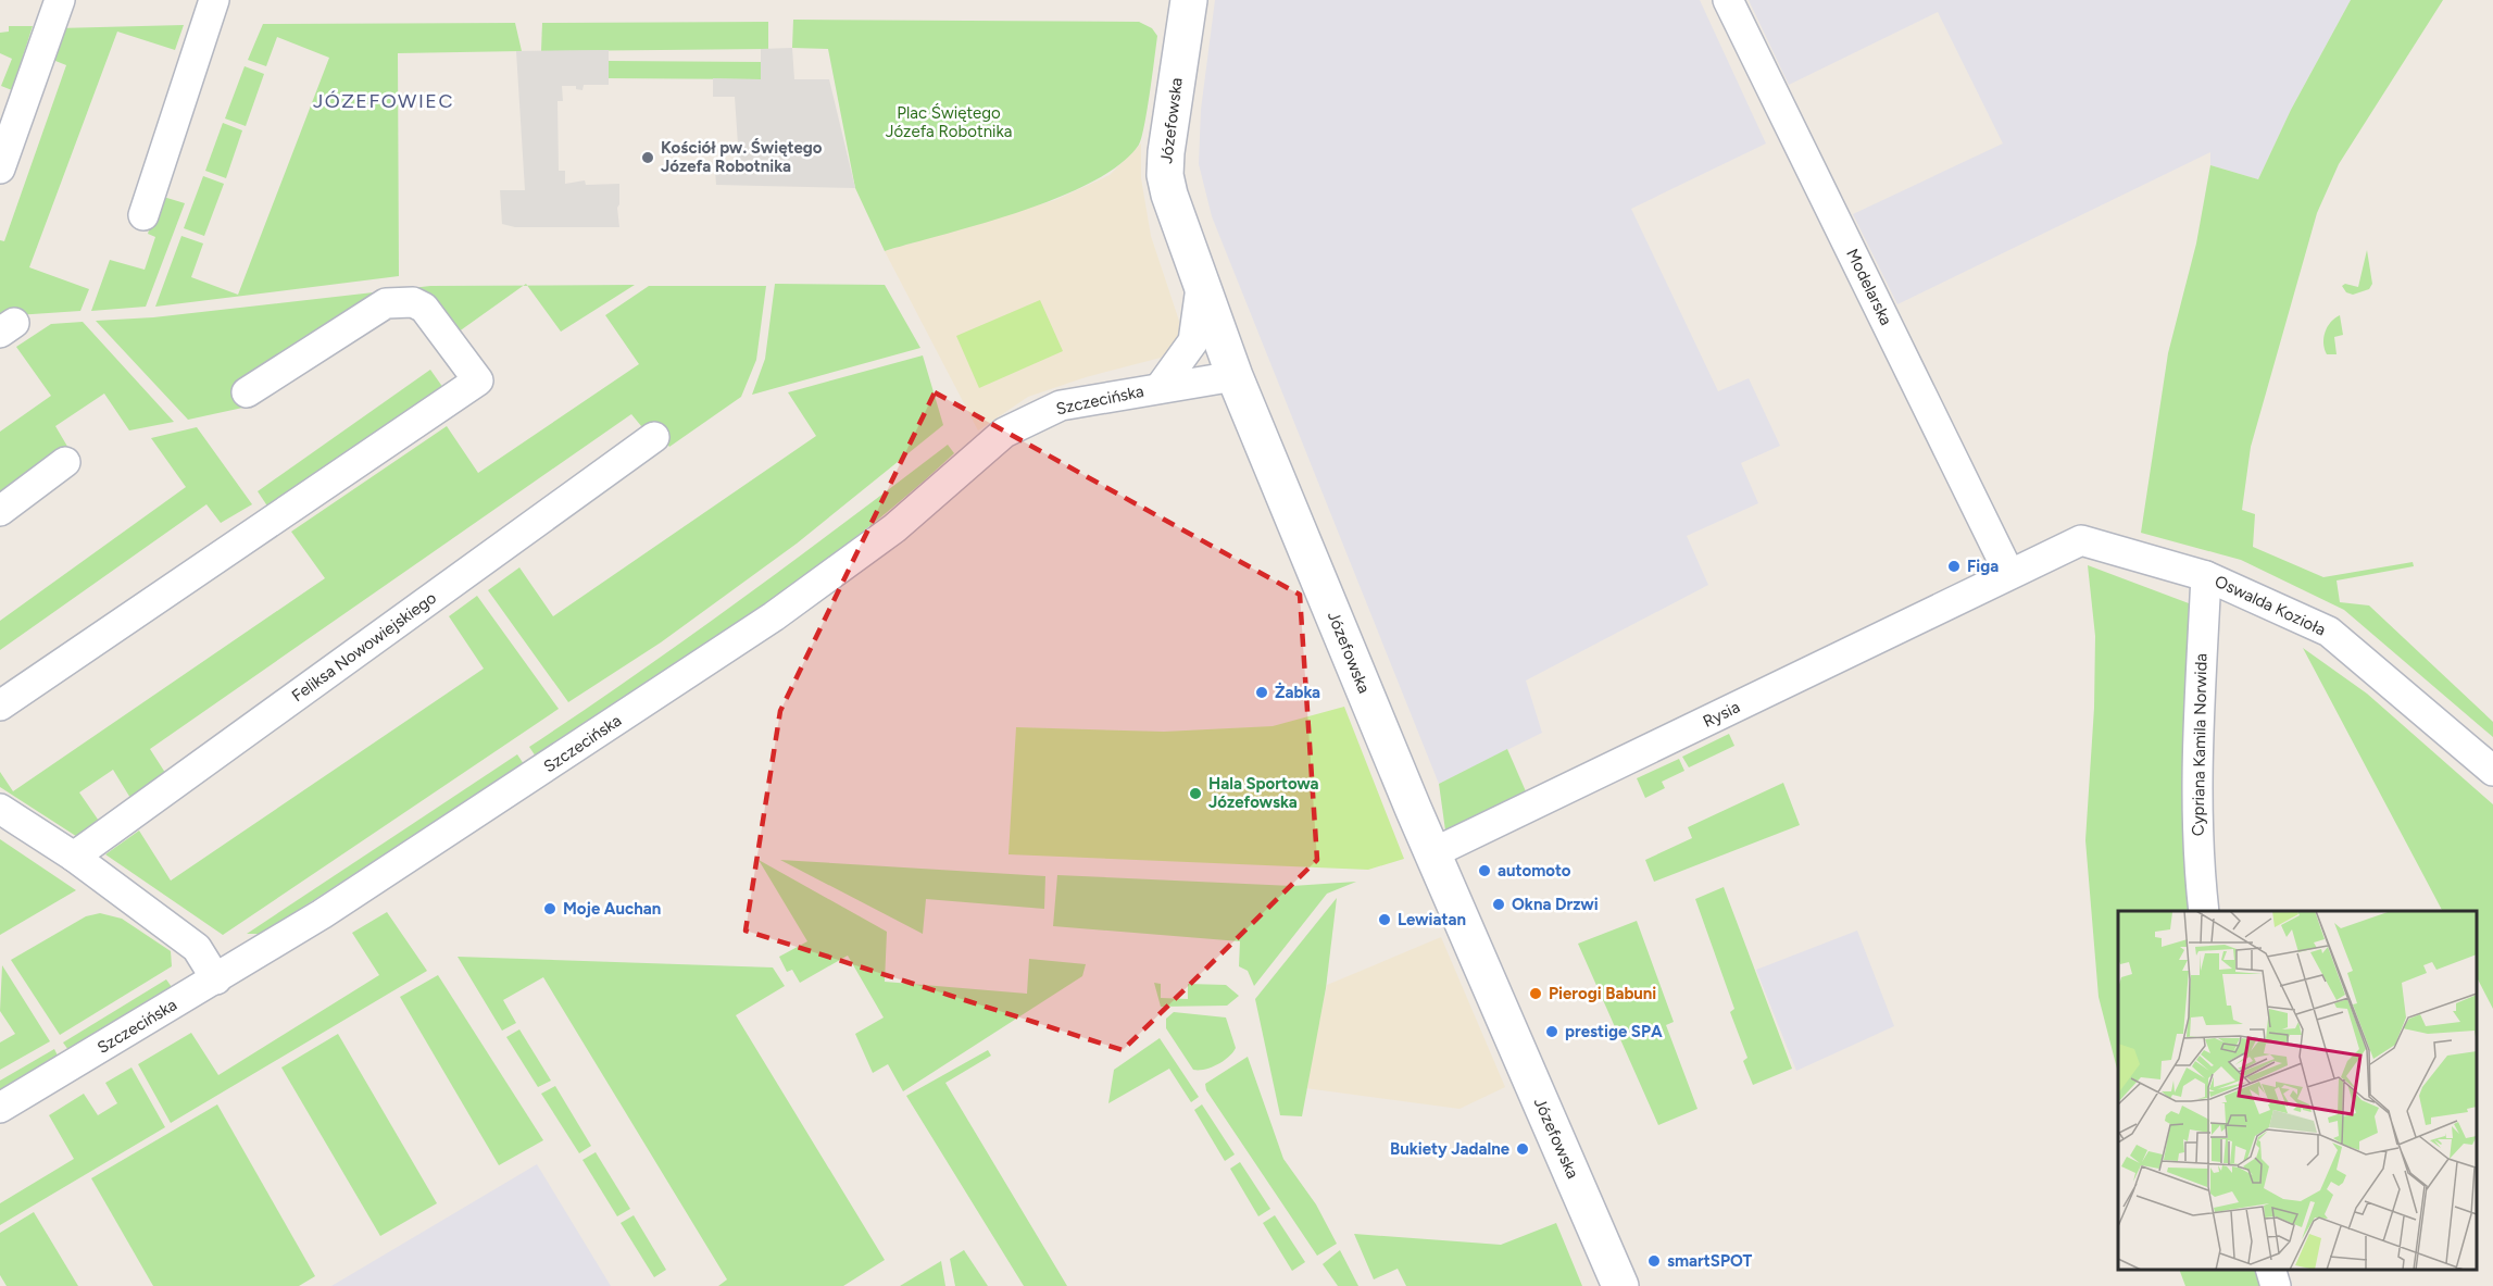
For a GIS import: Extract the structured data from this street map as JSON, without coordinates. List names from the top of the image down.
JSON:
{
  "streets": {
    "street": [
      "Józefowska",
      "Modelarska",
      "Szczecińska",
      "Oswalda Kozioła",
      "Feliksa Nowowiejskiego",
      "Rysia",
      "Cypriana Kamila Norwida"
    ]
  },
  "crossings": [
    ["Józefowska", "Szczecińska"],
    ["Józefowska", "Rysia"],
    ["Modelarska", "Oswalda Kozioła"],
    ["Modelarska", "Rysia"],
    ["Oswalda Kozioła", "Rysia"],
    ["Oswalda Kozioła", "Cypriana Kamila Norwida"]
  ],
  "districts": ["JÓZEFOWIEC"],
  "parks": ["Plac Świętego Józefa Robotnika"],
  "places": [
    "Kościół pw. Świętego Józefa Robotnika",
    "Figa",
    "Żabka",
    "Hala Sportowa Józefowska",
    "automoto",
    "Okna Drzwi",
    "Moje Auchan",
    "Lewiatan",
    "Pierogi Babuni",
    "prestige SPA",
    "Bukiety Jadalne",
    "smartSPOT"
  ]
}
